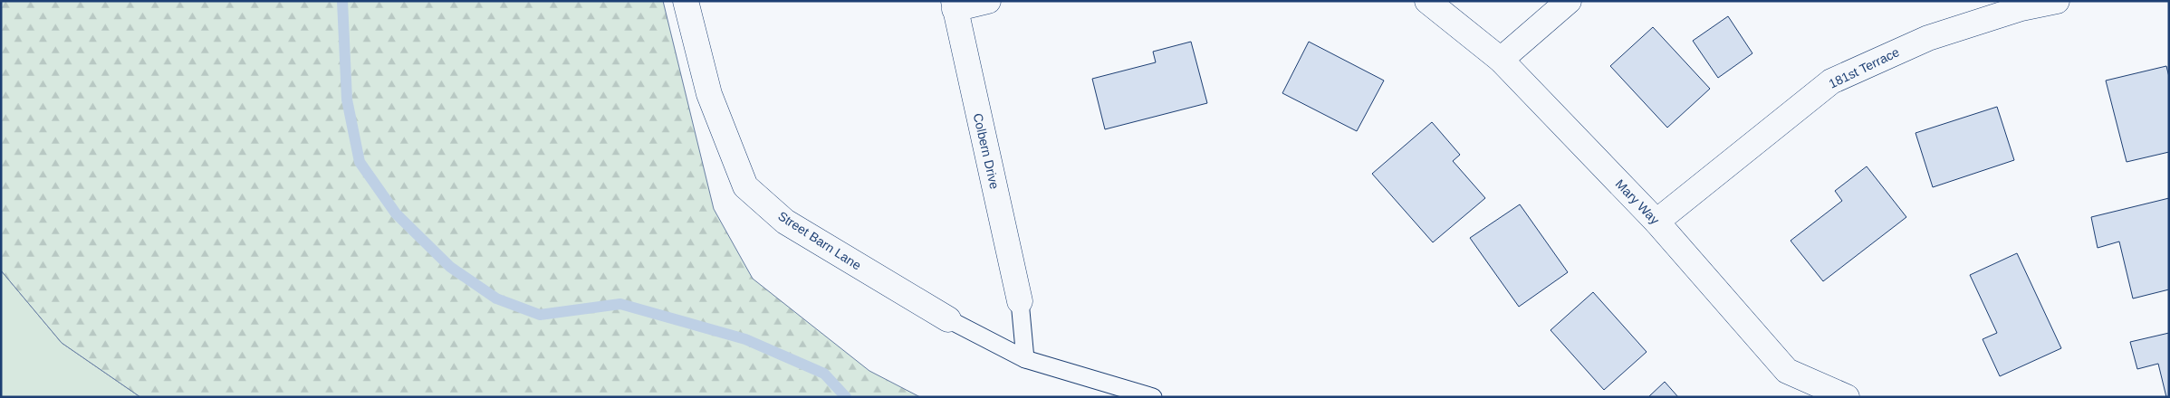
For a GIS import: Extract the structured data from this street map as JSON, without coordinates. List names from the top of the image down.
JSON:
{
  "streets": {
    "street": [
      "181st Terrace",
      "Colbern Drive",
      "Mary Way",
      "Street Barn Lane"
    ]
  },
  "crossings": [
    ["181st Terrace", "Mary Way"]
  ]
}
